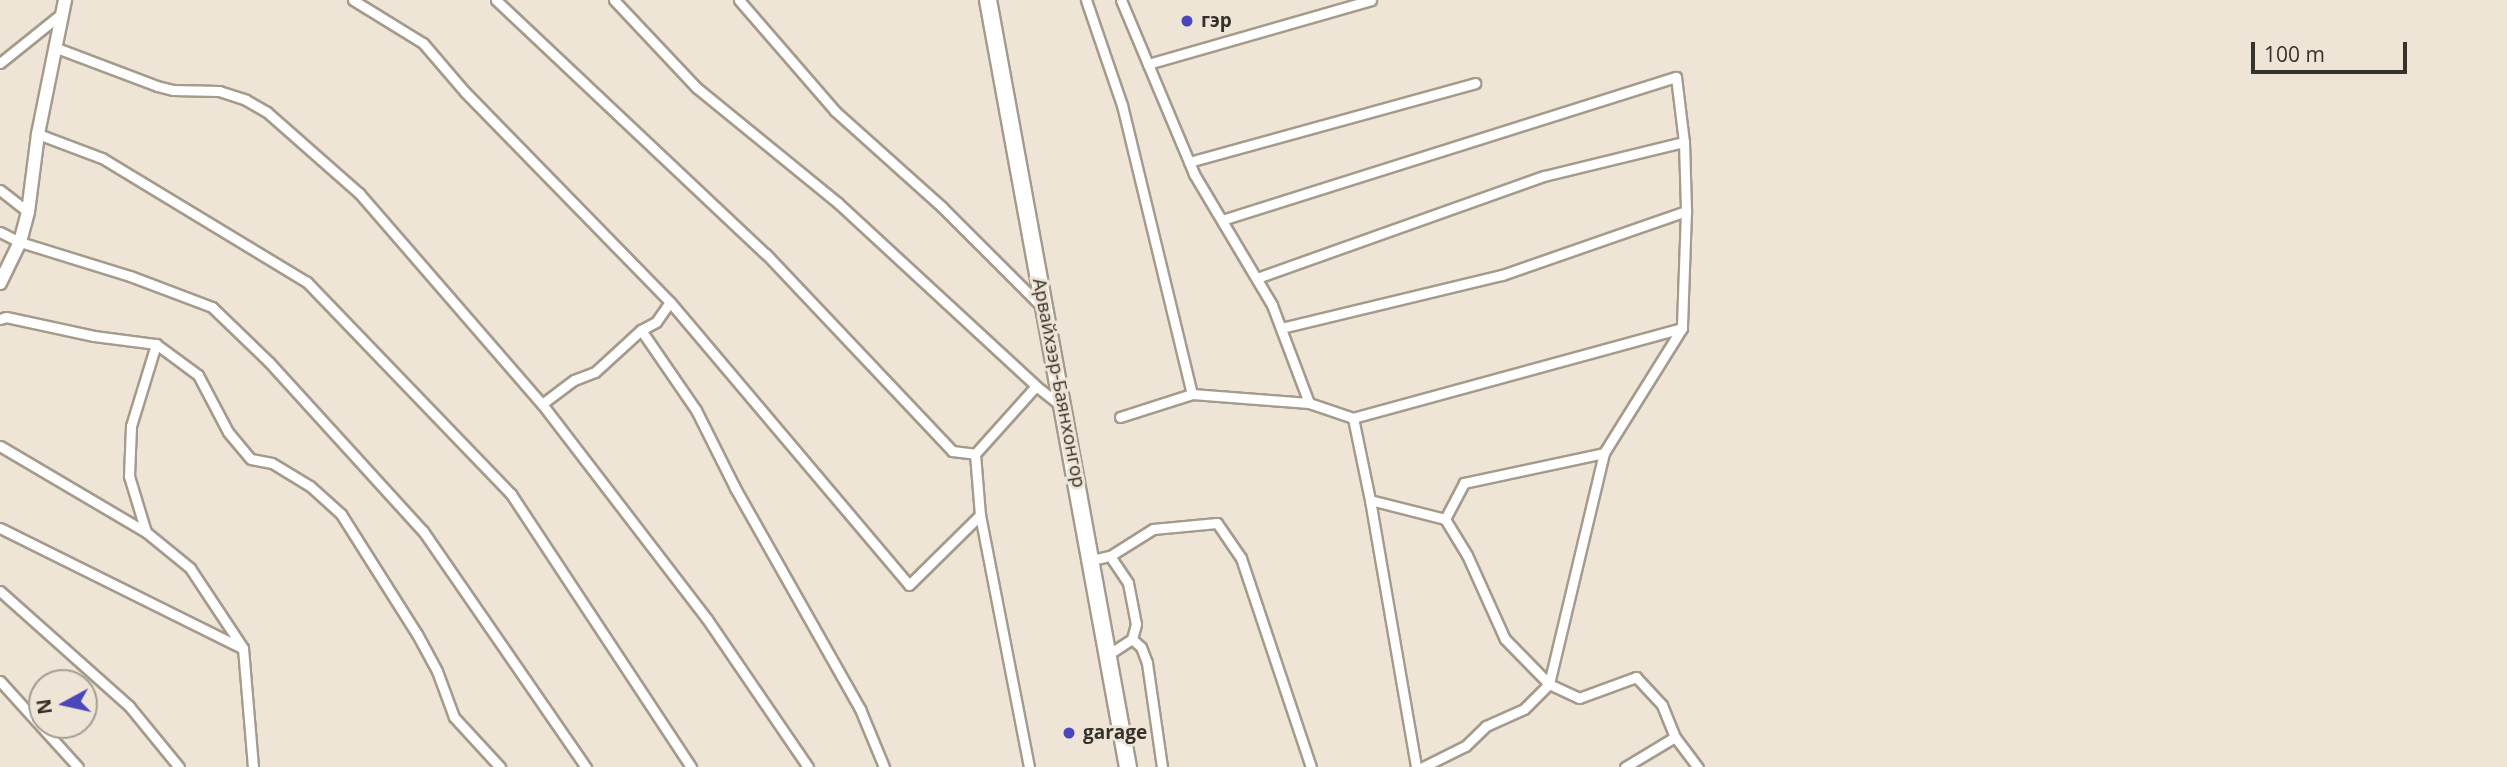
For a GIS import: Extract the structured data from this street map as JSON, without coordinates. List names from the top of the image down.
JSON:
{
  "streets": {
    "highway": ["Арвайхээр-Баянхонгор"]
  },
  "places": ["гэр", "garage"],
  "scale_bar": "100 m",
  "north": "left"
}
